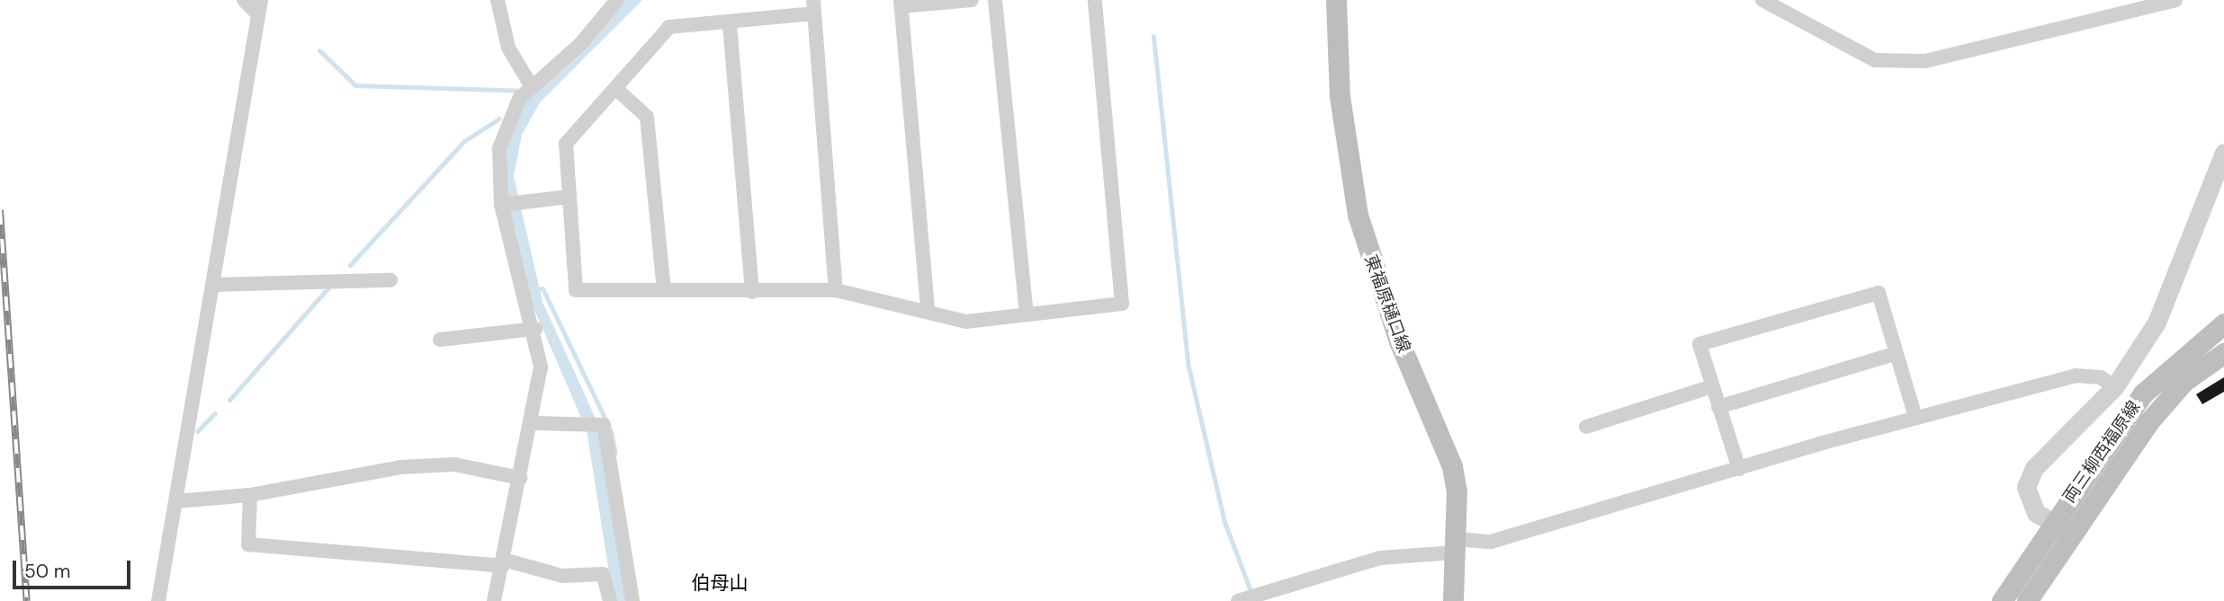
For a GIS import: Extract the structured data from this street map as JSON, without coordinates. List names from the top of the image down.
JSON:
{
  "streets": {
    "main road": ["東福原樋口線", "両三柳西福原線"]
  },
  "districts": ["伯母山"],
  "scale_bar": "50 m"
}
